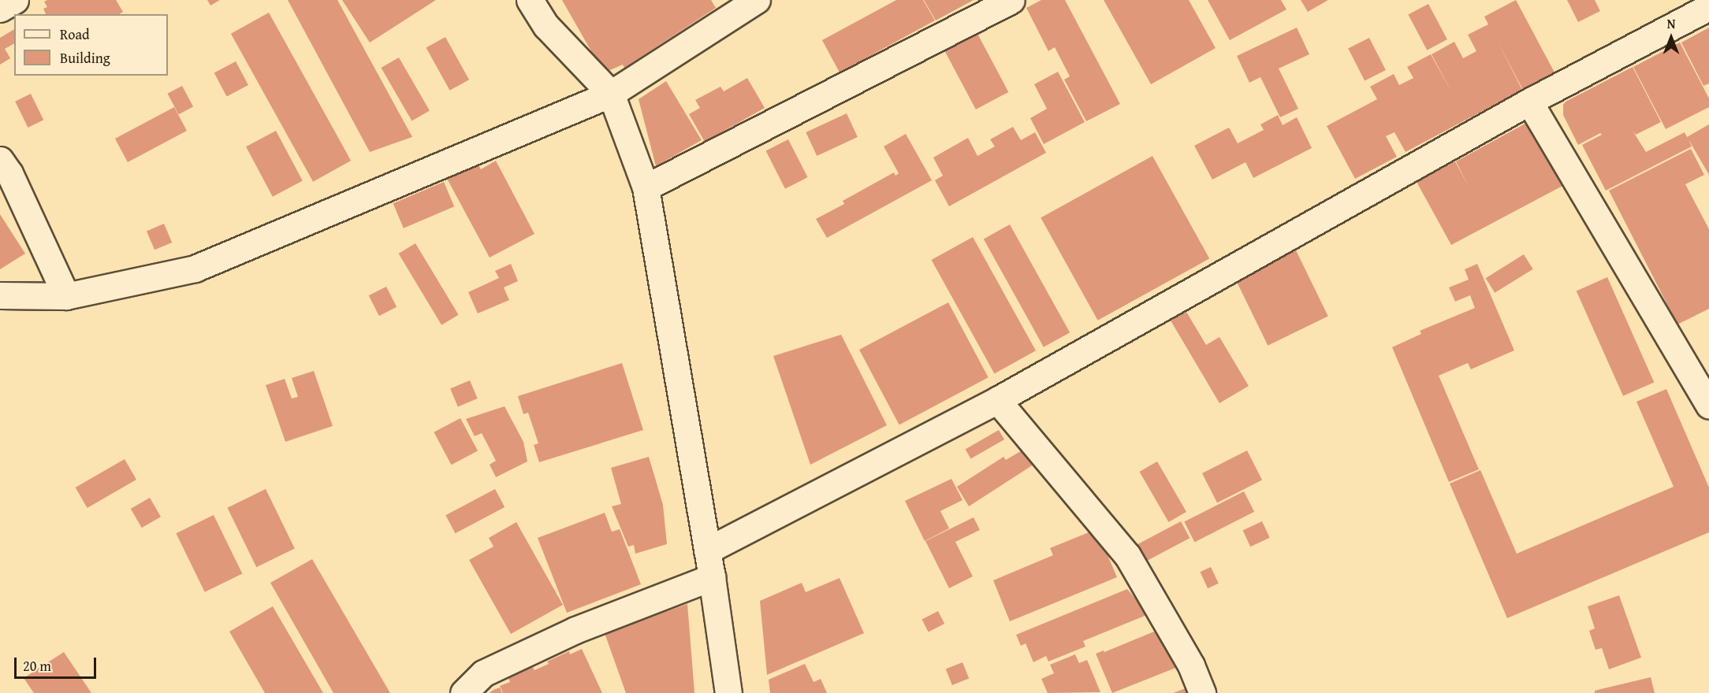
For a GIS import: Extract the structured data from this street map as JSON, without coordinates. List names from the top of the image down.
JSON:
{
  "legend": ["Road", "Building"],
  "scale_bar": "20 m",
  "north": "top"
}
